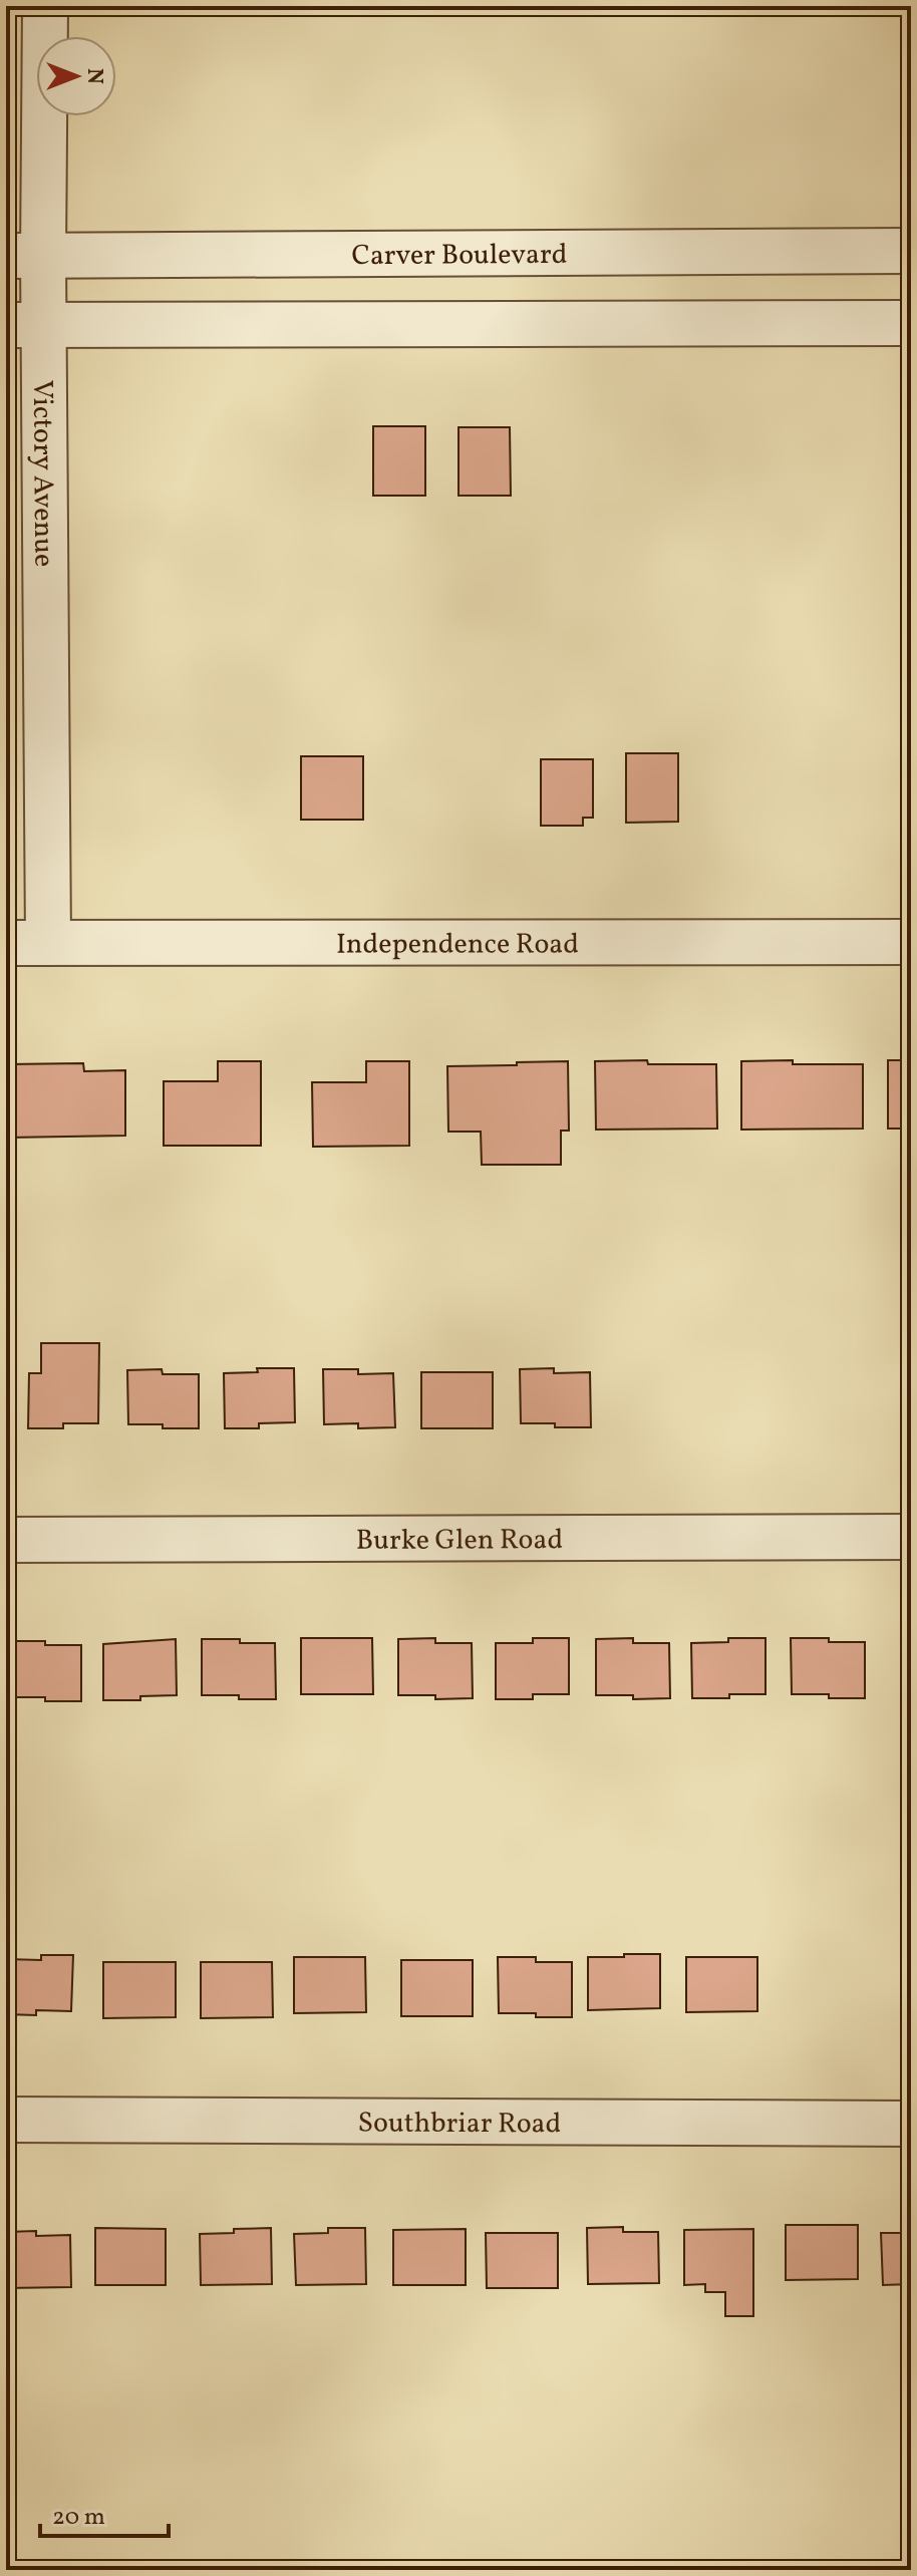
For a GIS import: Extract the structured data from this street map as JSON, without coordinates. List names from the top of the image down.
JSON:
{
  "streets": {
    "street": [
      "Carver Boulevard",
      "Victory Avenue",
      "Independence Road",
      "Burke Glen Road",
      "Southbriar Road"
    ]
  },
  "crossings": [
    ["Carver Boulevard", "Victory Avenue"],
    ["Victory Avenue", "Independence Road"]
  ],
  "scale_bar": "20 m",
  "north": "right"
}
